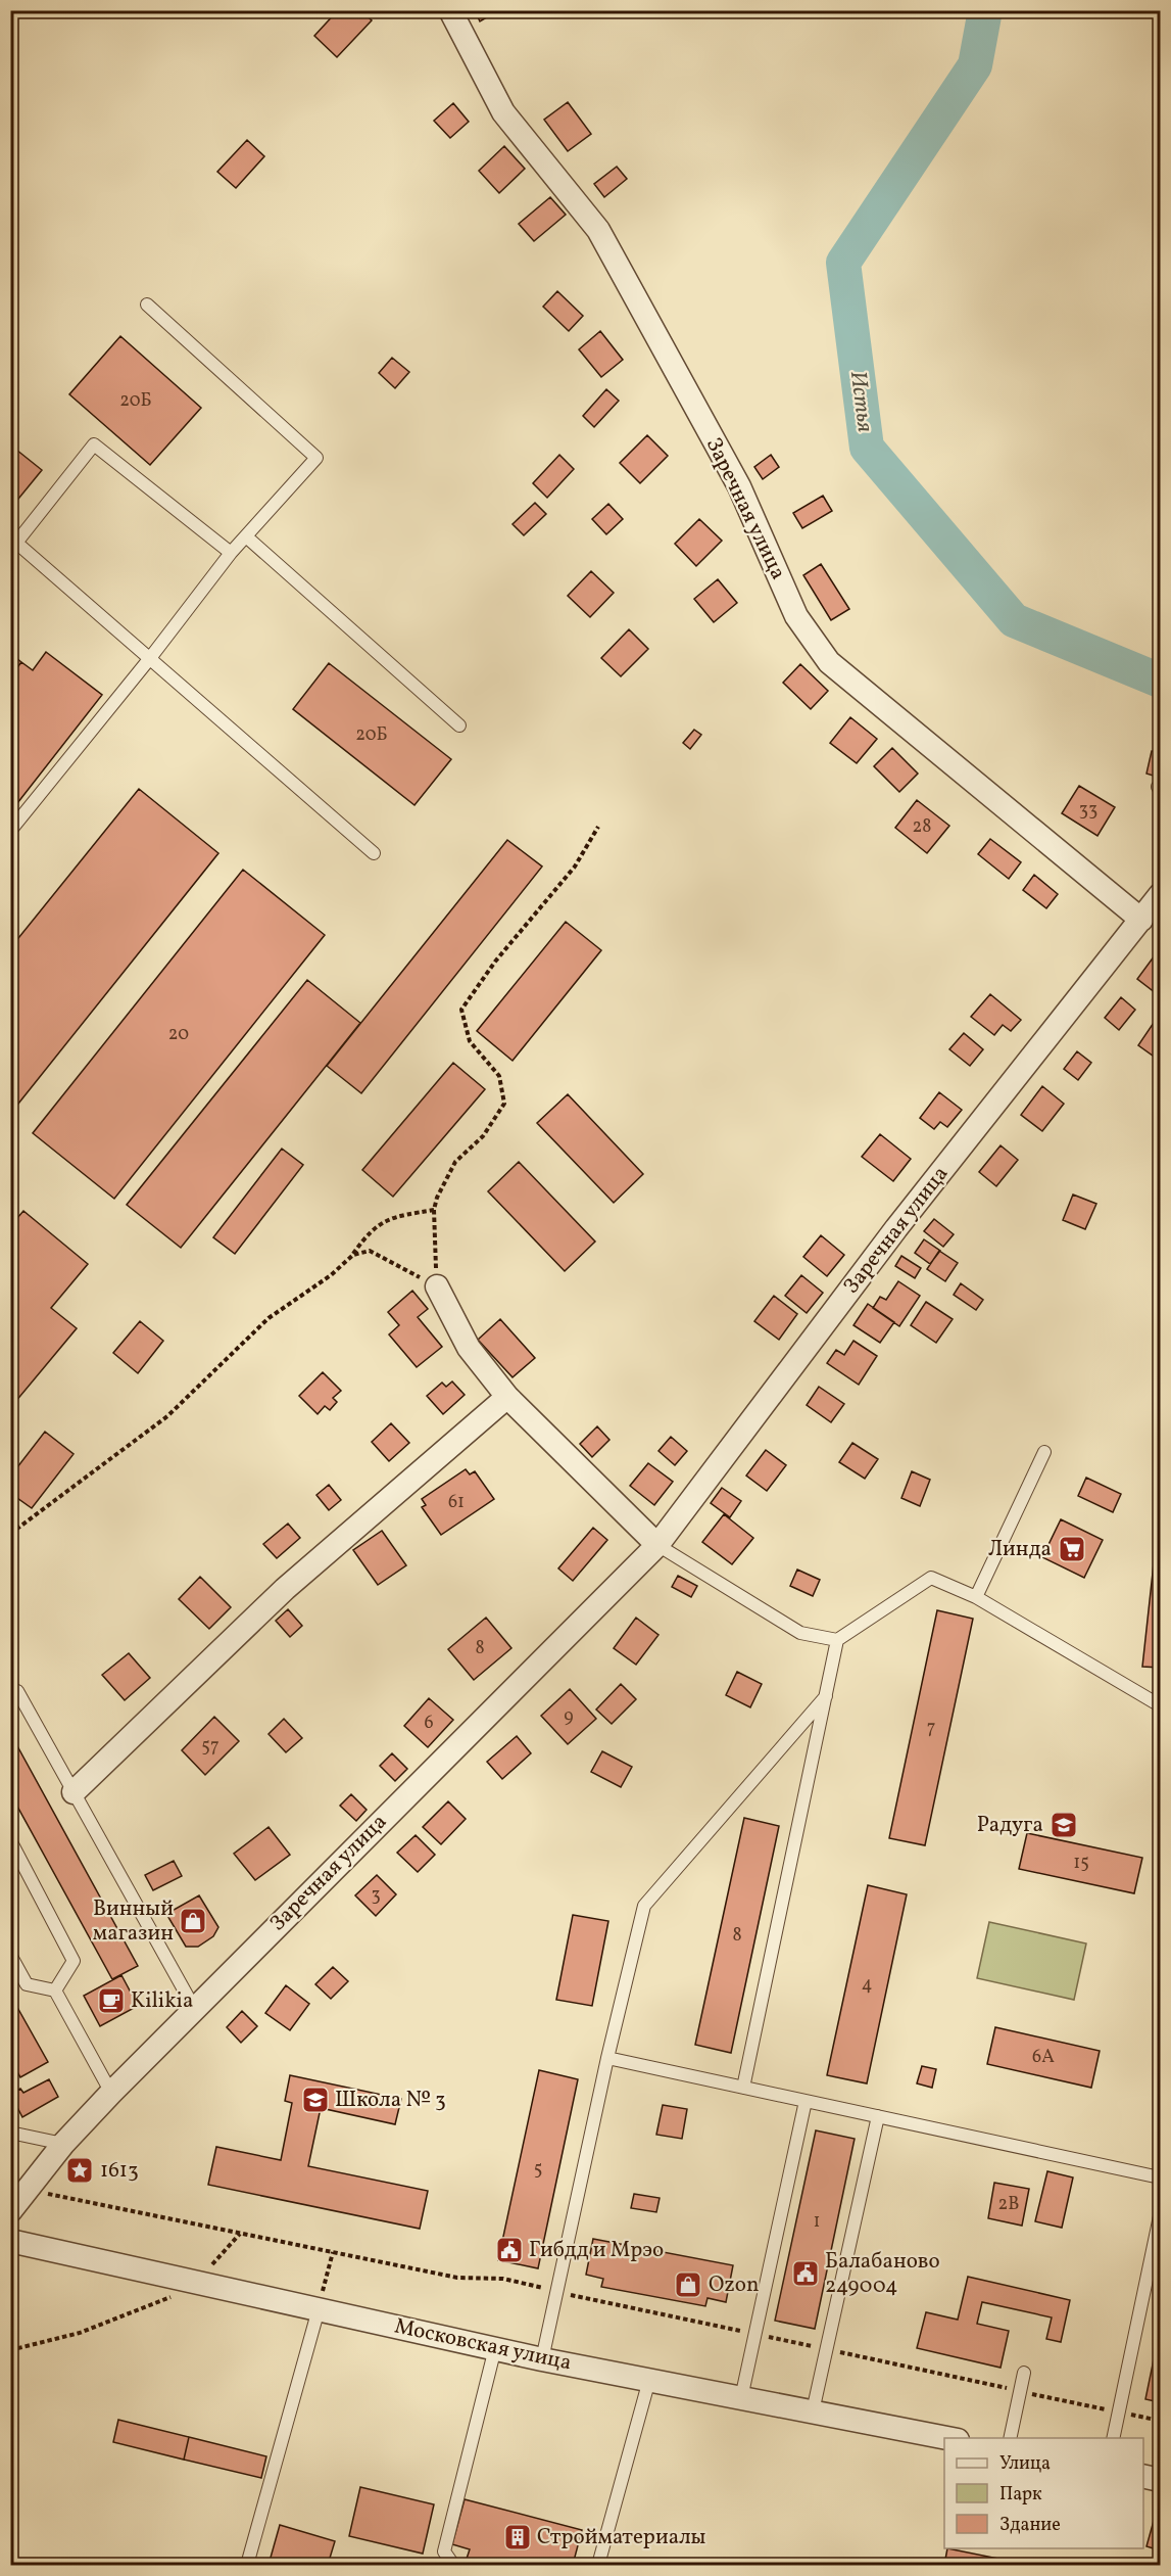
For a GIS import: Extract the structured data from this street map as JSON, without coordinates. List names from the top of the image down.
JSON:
{
  "streets": {
    "street": ["Заречная улица", "Московская улица"]
  },
  "water": ["Истья"],
  "places": {
    "supermarket": ["Линда"],
    "school or university": ["Радуга", "Школа № 3"],
    "shop": ["Винный магазин", "Ozon"],
    "cafe": ["Kilikia"],
    "place": ["1613"],
    "public building": ["Гибдд и Мрэо", "Балабаново 249004"],
    "building": ["Стройматериалы"]
  },
  "house_numbers": [
    "20Б",
    "20Б",
    "33",
    "28",
    "20",
    "61",
    "8",
    "9",
    "6",
    "7",
    "57",
    "15",
    "3",
    "8",
    "4",
    "6А",
    "5",
    "2В",
    "1"
  ],
  "legend": ["Улица", "Парк", "Здание"]
}
